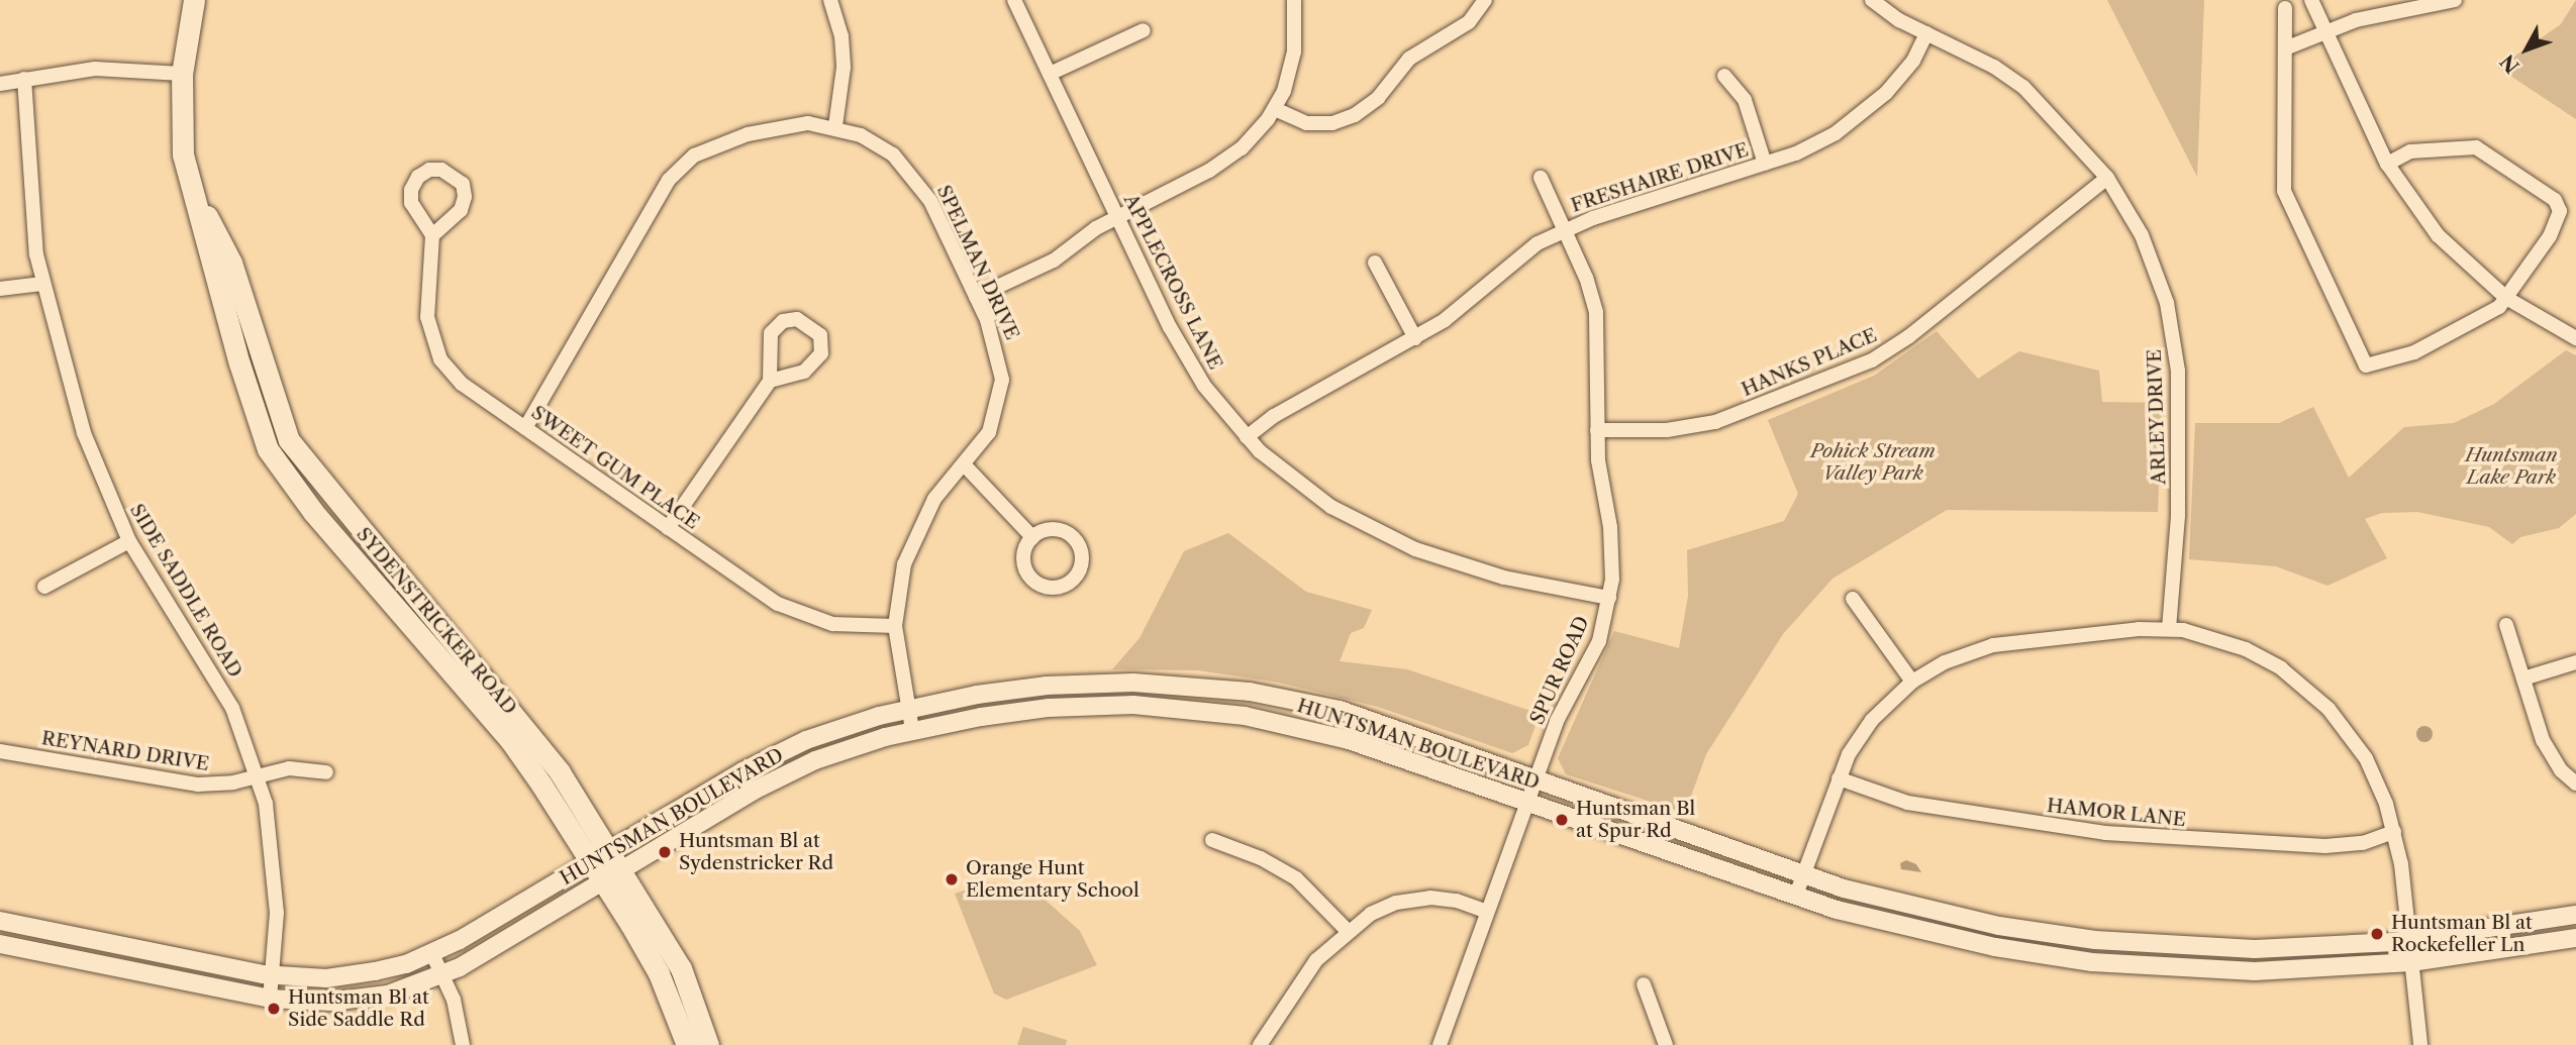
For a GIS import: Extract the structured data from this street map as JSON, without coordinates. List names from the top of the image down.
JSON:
{
  "streets": {
    "main road": ["SYDENSTRICKER ROAD"],
    "street": [
      "FRESHAIRE DRIVE",
      "SPELMAN DRIVE",
      "APPLECROSS LANE",
      "HANKS PLACE",
      "ARLEY DRIVE",
      "SWEET GUM PLACE",
      "SIDE SADDLE ROAD",
      "SPUR ROAD",
      "HUNTSMAN BOULEVARD",
      "REYNARD DRIVE",
      "HAMOR LANE"
    ]
  },
  "crossings": [
    ["FRESHAIRE DRIVE", "APPLECROSS LANE"],
    ["FRESHAIRE DRIVE", "ARLEY DRIVE"],
    ["FRESHAIRE DRIVE", "SPUR ROAD"],
    ["SPELMAN DRIVE", "SWEET GUM PLACE"],
    ["SPELMAN DRIVE", "HUNTSMAN BOULEVARD"],
    ["APPLECROSS LANE", "SPUR ROAD"],
    ["HANKS PLACE", "ARLEY DRIVE"],
    ["HANKS PLACE", "SPUR ROAD"],
    ["SIDE SADDLE ROAD", "HUNTSMAN BOULEVARD"],
    ["SIDE SADDLE ROAD", "REYNARD DRIVE"],
    ["SYDENSTRICKER ROAD", "HUNTSMAN BOULEVARD"],
    ["SPUR ROAD", "HUNTSMAN BOULEVARD"]
  ],
  "parks": ["Pohick Stream Valley Park", "Huntsman Lake Park"],
  "places": [
    "Huntsman Bl at Spur Rd",
    "Huntsman Bl at Sydenstricker Rd",
    "Orange Hunt Elementary School",
    "Huntsman Bl at Rockefeller Ln",
    "Huntsman Bl at Side Saddle Rd"
  ],
  "north": "bottom left"
}
